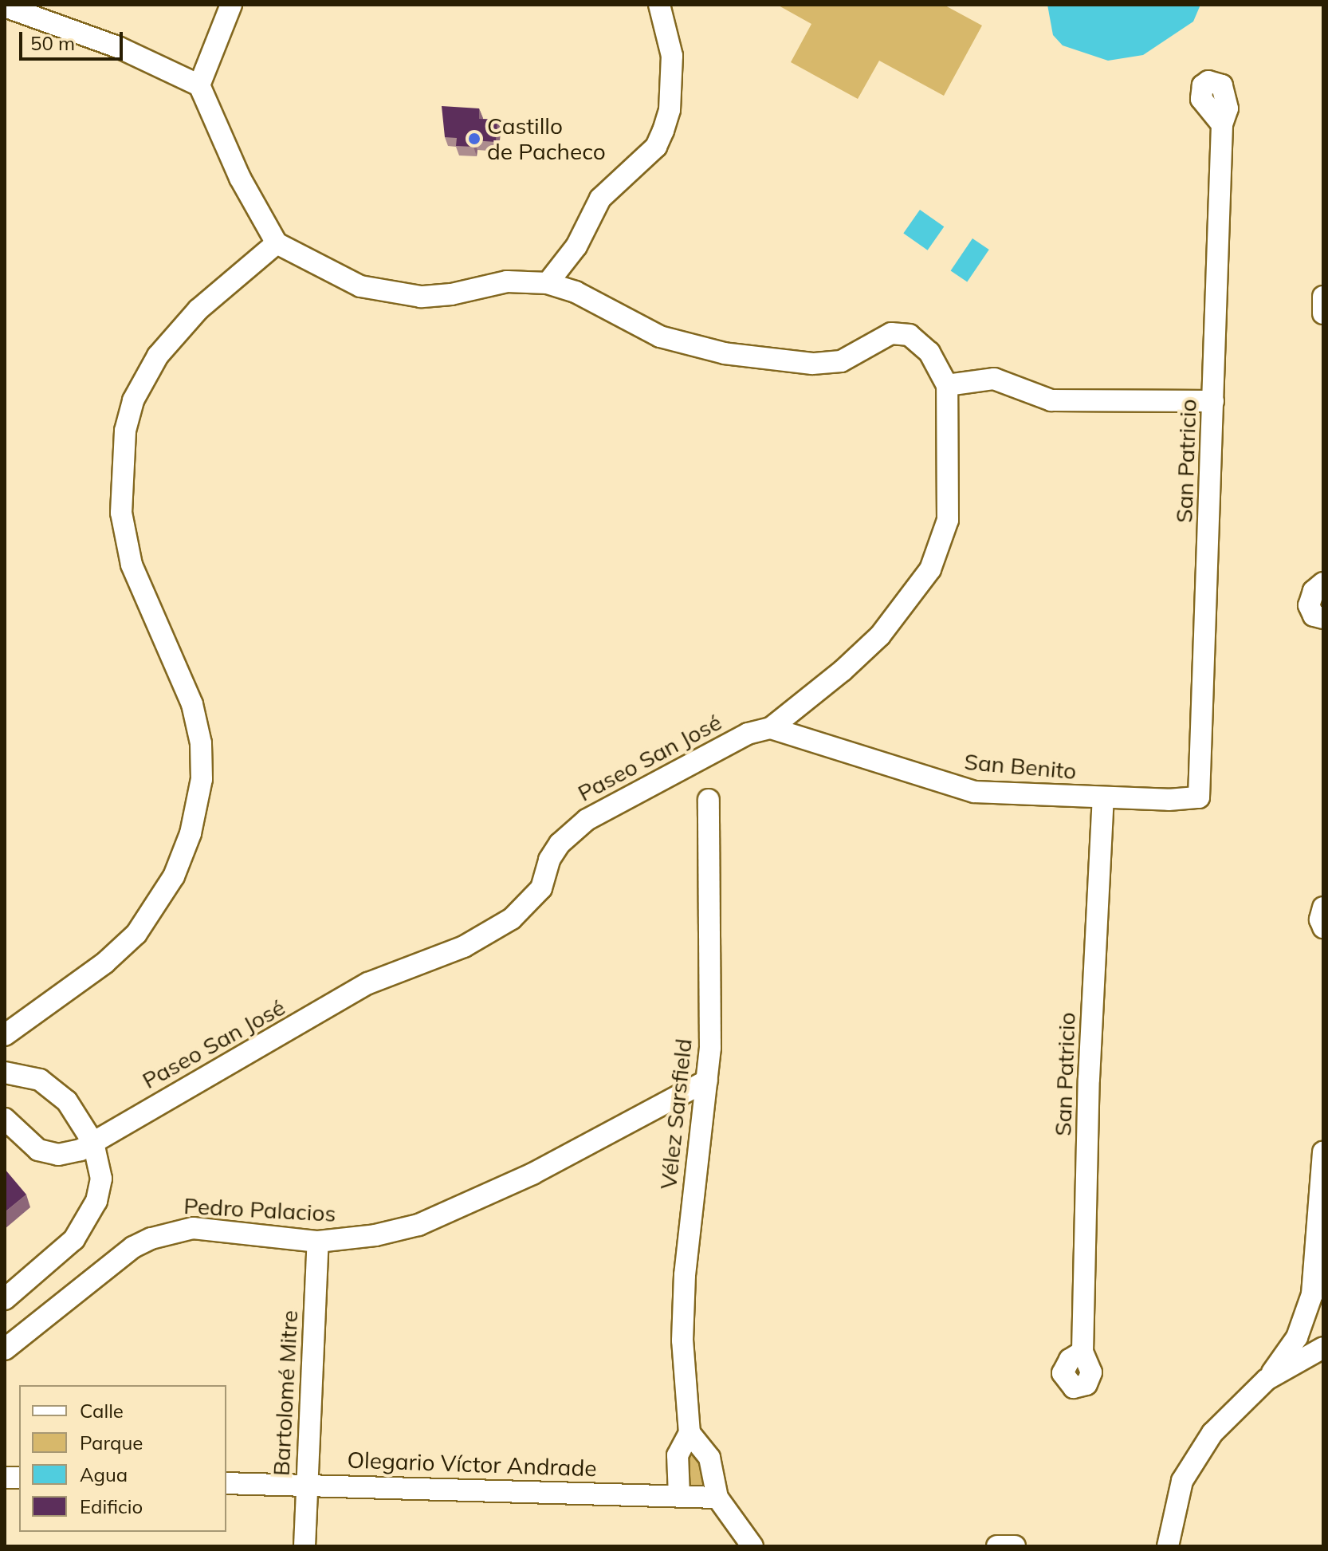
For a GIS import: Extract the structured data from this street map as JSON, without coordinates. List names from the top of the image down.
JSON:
{
  "streets": {
    "street": [
      "San Patricio",
      "Paseo San José",
      "San Benito",
      "Vélez Sarsfield",
      "Pedro Palacios",
      "Bartolomé Mitre",
      "Olegario Víctor Andrade"
    ]
  },
  "crossings": [
    ["San Patricio", "San Benito"],
    ["Paseo San José", "San Benito"],
    ["Vélez Sarsfield", "Pedro Palacios"],
    ["Vélez Sarsfield", "Olegario Víctor Andrade"],
    ["Pedro Palacios", "Bartolomé Mitre"],
    ["Bartolomé Mitre", "Olegario Víctor Andrade"]
  ],
  "places": ["Castillo de Pacheco"],
  "legend": [
    "Calle",
    "Parque",
    "Agua",
    "Edificio"
  ],
  "scale_bar": "50 m"
}
